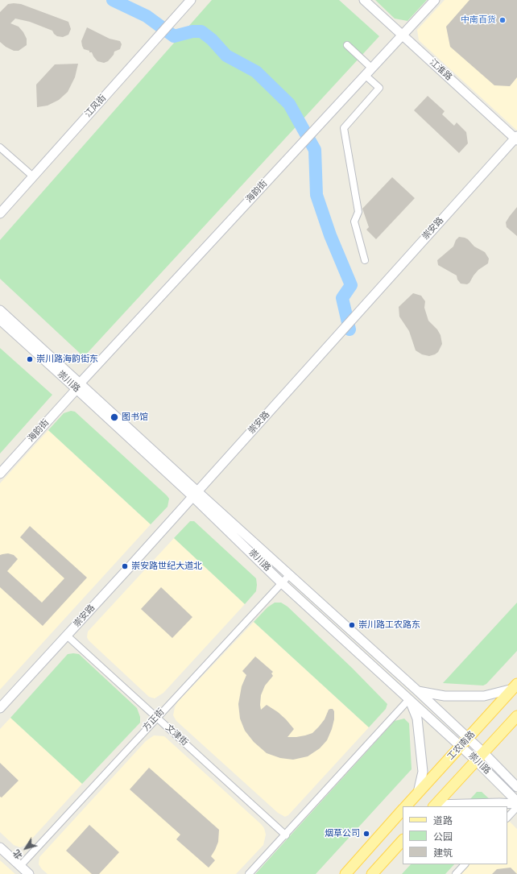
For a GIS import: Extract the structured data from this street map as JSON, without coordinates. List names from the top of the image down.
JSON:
{
  "streets": {
    "main road": ["工农南路"],
    "street": [
      "江淮路",
      "江风街",
      "海韵街",
      "崇安路",
      "崇川路",
      "方正街",
      "文津街"
    ]
  },
  "crossings": [
    ["江淮路", "海韵街"],
    ["江淮路", "崇安路"],
    ["海韵街", "崇川路"],
    ["崇安路", "崇川路"],
    ["崇安路", "文津街"],
    ["崇川路", "方正街"],
    ["崇川路", "工农南路"],
    ["方正街", "文津街"]
  ],
  "places": [
    "中南百货",
    "崇川路海韵街东",
    "图书馆",
    "崇安路世纪大道北",
    "崇川路工农路东",
    "烟草公司"
  ],
  "legend": ["道路", "公园", "建筑"],
  "north": "bottom left"
}
